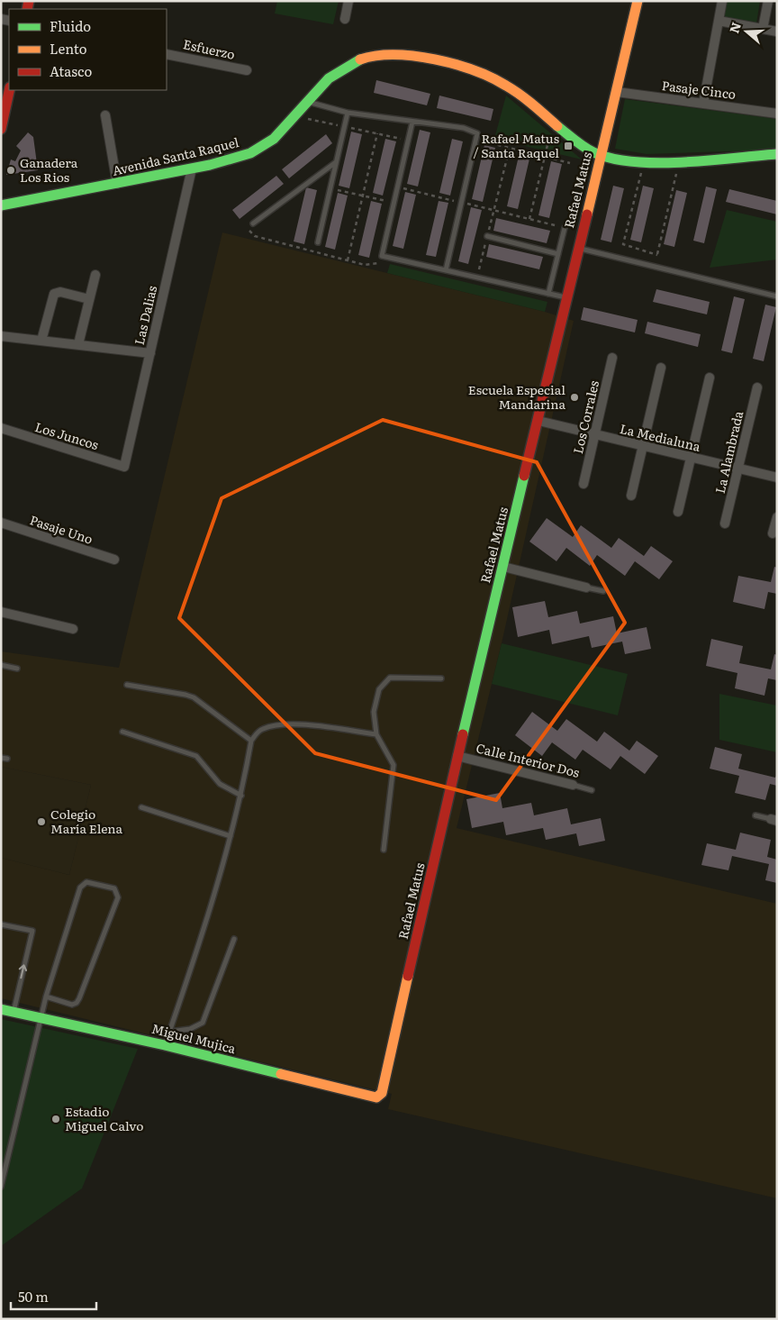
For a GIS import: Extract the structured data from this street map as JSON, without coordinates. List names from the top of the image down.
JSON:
{
  "streets": {
    "street": [
      "Esfuerzo",
      "Pasaje Cinco",
      "Avenida Santa Raquel",
      "Rafael Matus",
      "Las Dalias",
      "Los Corrales",
      "Los Juncos",
      "La Medialuna",
      "La Alambrada",
      "Pasaje Uno",
      "Calle Interior Dos",
      "Miguel Mujica"
    ]
  },
  "crossings": [
    ["Pasaje Cinco", "Rafael Matus"],
    ["Avenida Santa Raquel", "Rafael Matus"],
    ["Avenida Santa Raquel", "Las Dalias"],
    ["Rafael Matus", "La Medialuna"],
    ["Rafael Matus", "Calle Interior Dos"],
    ["Rafael Matus", "Miguel Mujica"],
    ["Las Dalias", "Los Juncos"],
    ["Los Corrales", "La Medialuna"],
    ["La Medialuna", "La Alambrada"]
  ],
  "places": {
    "transit": ["Rafael Matus / Santa Raquel"],
    "other": [
      "Ganadera Los Rios",
      "Escuela Especial Mandarina",
      "Colegio María Elena",
      "Estadio Miguel Calvo"
    ]
  },
  "legend": ["Fluido", "Lento", "Atasco"],
  "scale_bar": "50 m",
  "north": "left"
}
